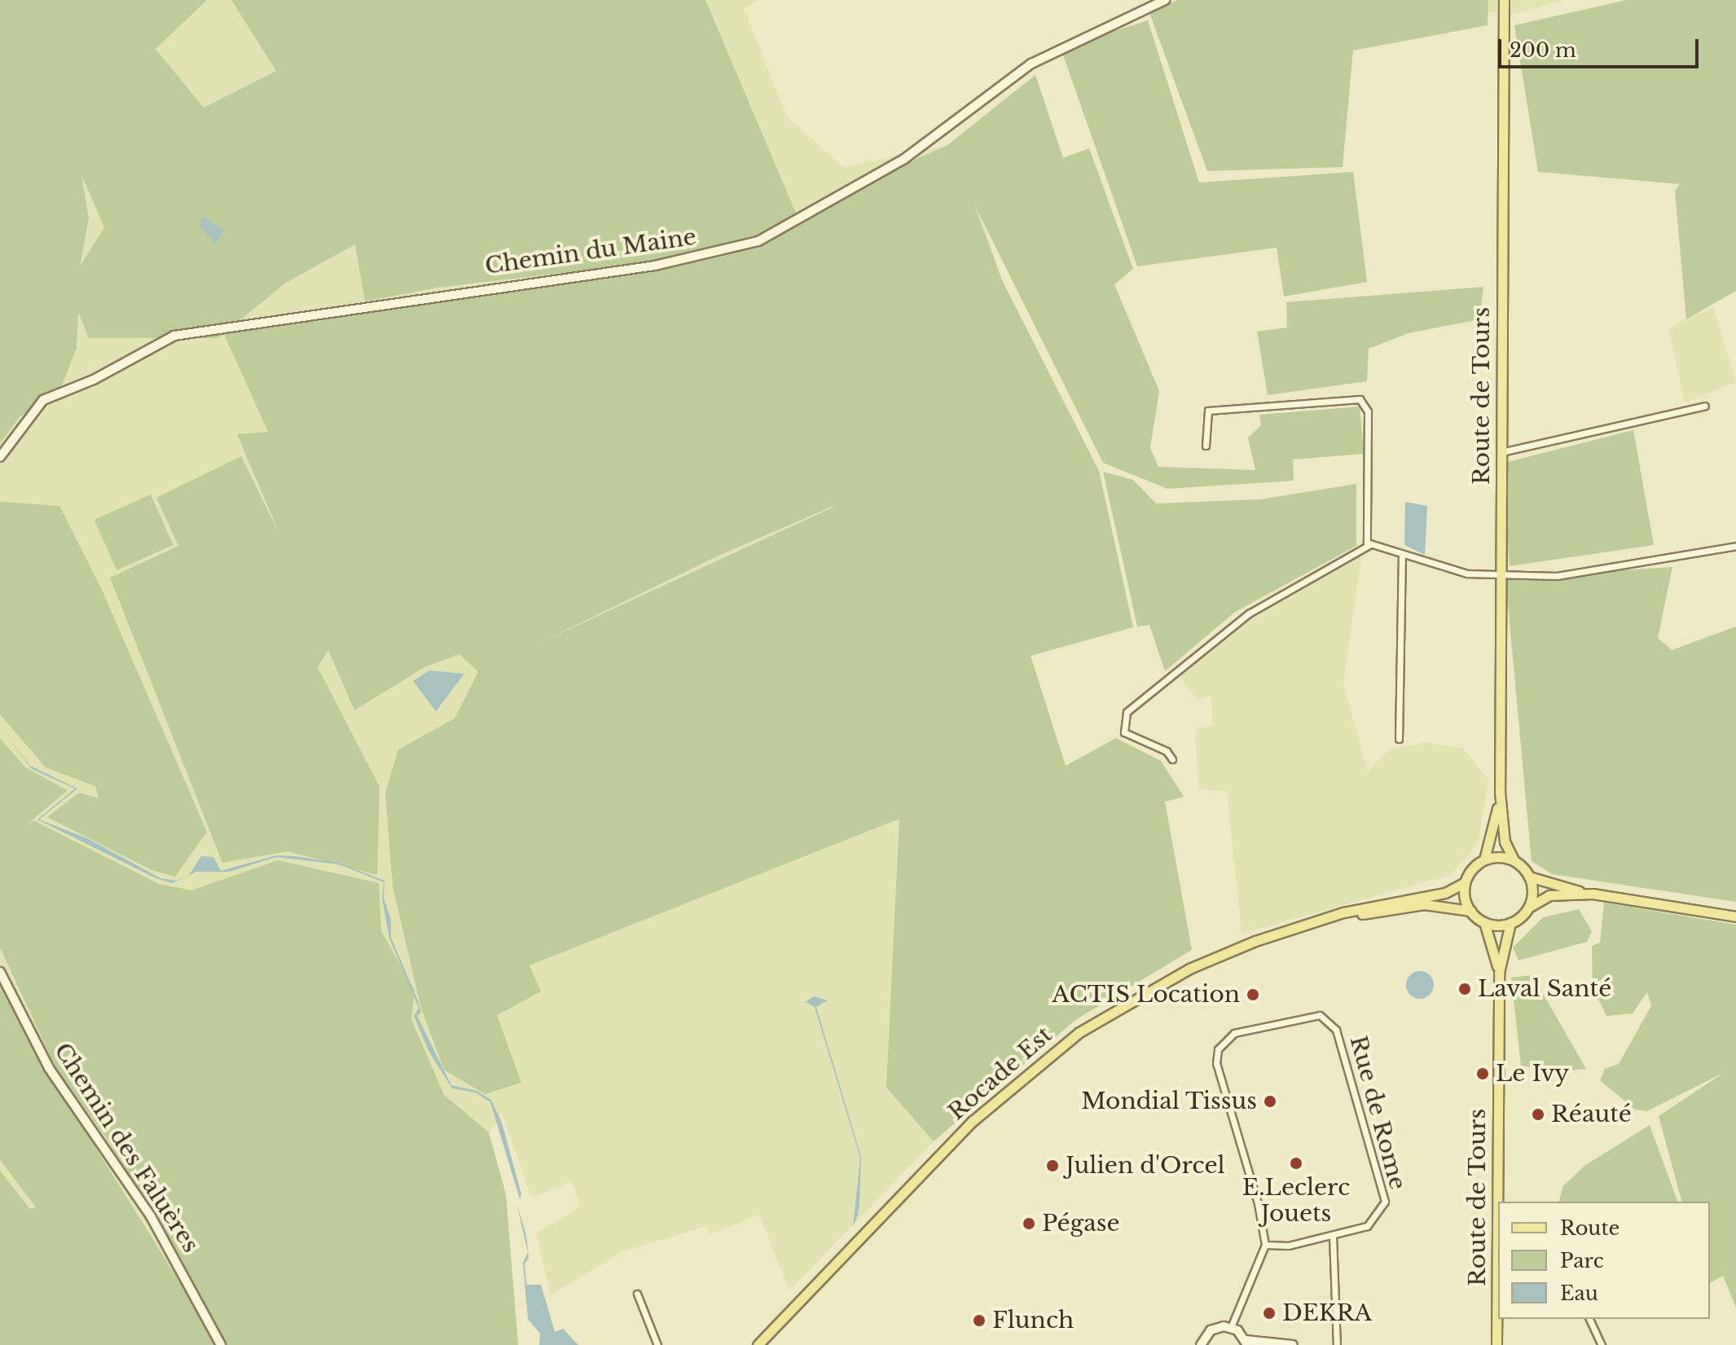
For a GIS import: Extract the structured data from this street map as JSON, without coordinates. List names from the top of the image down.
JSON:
{
  "streets": {
    "main road": ["Route de Tours", "Rocade Est"],
    "street": ["Chemin du Maine", "Rue de Rome", "Chemin des Faluères"]
  },
  "crossings": [
    ["Route de Tours", "Rocade Est"]
  ],
  "places": [
    "Laval Santé",
    "ACTIS Location",
    "Le Ivy",
    "Mondial Tissus",
    "Réauté",
    "E.Leclerc Jouets",
    "Julien d'Orcel",
    "Pégase",
    "DEKRA",
    "Flunch"
  ],
  "legend": ["Route", "Parc", "Eau"],
  "scale_bar": "200 m"
}
